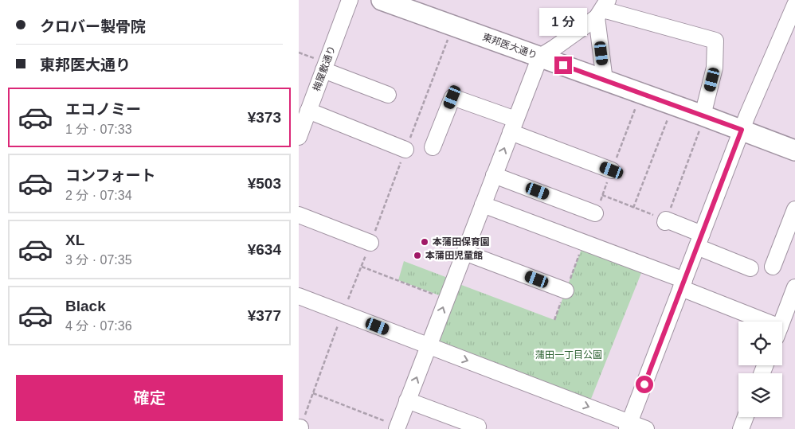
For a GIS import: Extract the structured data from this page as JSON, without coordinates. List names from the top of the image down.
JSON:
{
  "streets": {
    "main road": ["東邦医大通り"],
    "street": ["梅屋敷通り"]
  },
  "parks": ["蒲田一丁目公園"],
  "places": ["本蒲田保育園", "本蒲田児童館"],
  "page": {
    "banner": ["クロバー製骨院", "東邦医大通り"],
    "bubble": "1 分",
    "list": [
      {
        "name": "エコノミー",
        "note": "1 分 · 07:33",
        "value": "¥373"
      },
      {
        "name": "コンフォート",
        "note": "2 分 · 07:34",
        "value": "¥503"
      },
      {
        "name": "XL",
        "note": "3 分 · 07:35",
        "value": "¥634"
      },
      {
        "name": "Black",
        "note": "4 分 · 07:36",
        "value": "¥377"
      }
    ],
    "buttons": "確定"
  }
}
